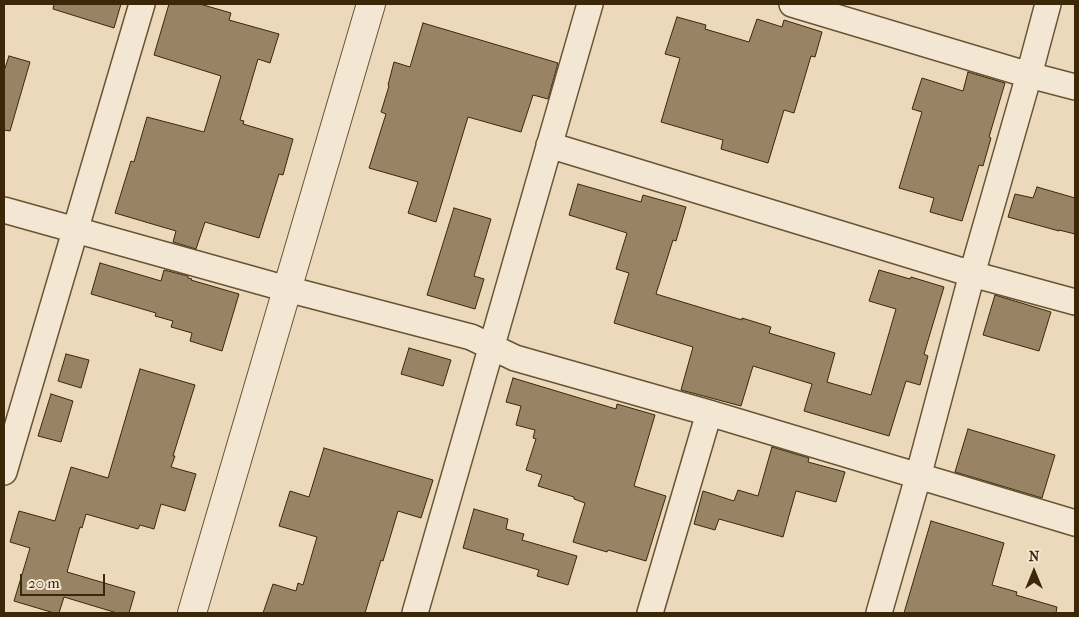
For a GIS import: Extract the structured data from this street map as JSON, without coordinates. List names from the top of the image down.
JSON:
{
  "scale_bar": "20 m",
  "north": "top"
}
